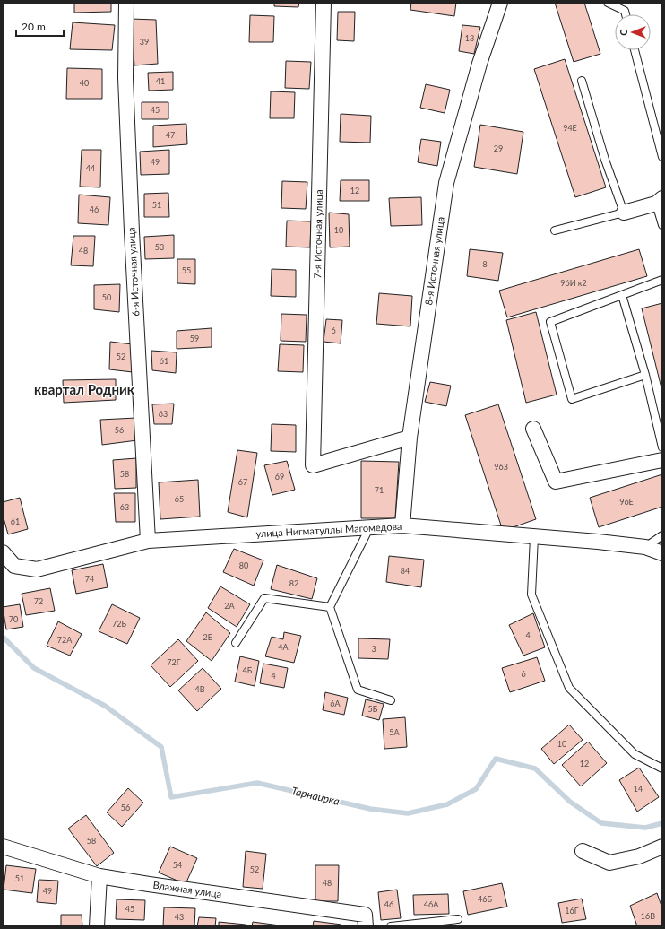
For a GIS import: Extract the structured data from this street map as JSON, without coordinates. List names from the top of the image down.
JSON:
{
  "streets": {
    "street": [
      "7-я Источная улица",
      "8-я Источная улица",
      "6-я Источная улица",
      "улица Нигматуллы Магомедова",
      "Влажная улица"
    ]
  },
  "crossings": [
    ["7-я Источная улица", "8-я Источная улица"],
    ["8-я Источная улица", "улица Нигматуллы Магомедова"],
    ["6-я Источная улица", "улица Нигматуллы Магомедова"]
  ],
  "districts": ["квартал Родник"],
  "water": ["Тарнаирка"],
  "house_numbers": [
    "13",
    "39",
    "41",
    "40",
    "45",
    "94Е",
    "47",
    "29",
    "49",
    "44",
    "12",
    "51",
    "46",
    "10",
    "53",
    "48",
    "8",
    "55",
    "96И к2",
    "50",
    "6",
    "59",
    "52",
    "61",
    "63",
    "56",
    "96З",
    "58",
    "69",
    "67",
    "71",
    "65",
    "96Е",
    "63",
    "61",
    "80",
    "84",
    "74",
    "82",
    "72",
    "2А",
    "70",
    "72Б",
    "4",
    "2Б",
    "72А",
    "4А",
    "3",
    "72Г",
    "4Б",
    "6",
    "4",
    "4В",
    "6А",
    "5Б",
    "5А",
    "10",
    "12",
    "14",
    "56",
    "58",
    "54",
    "52",
    "51",
    "48",
    "49",
    "46Б",
    "46",
    "46А",
    "45",
    "16Г",
    "16В",
    "43"
  ],
  "scale_bar": "20 m",
  "north": "left"
}
